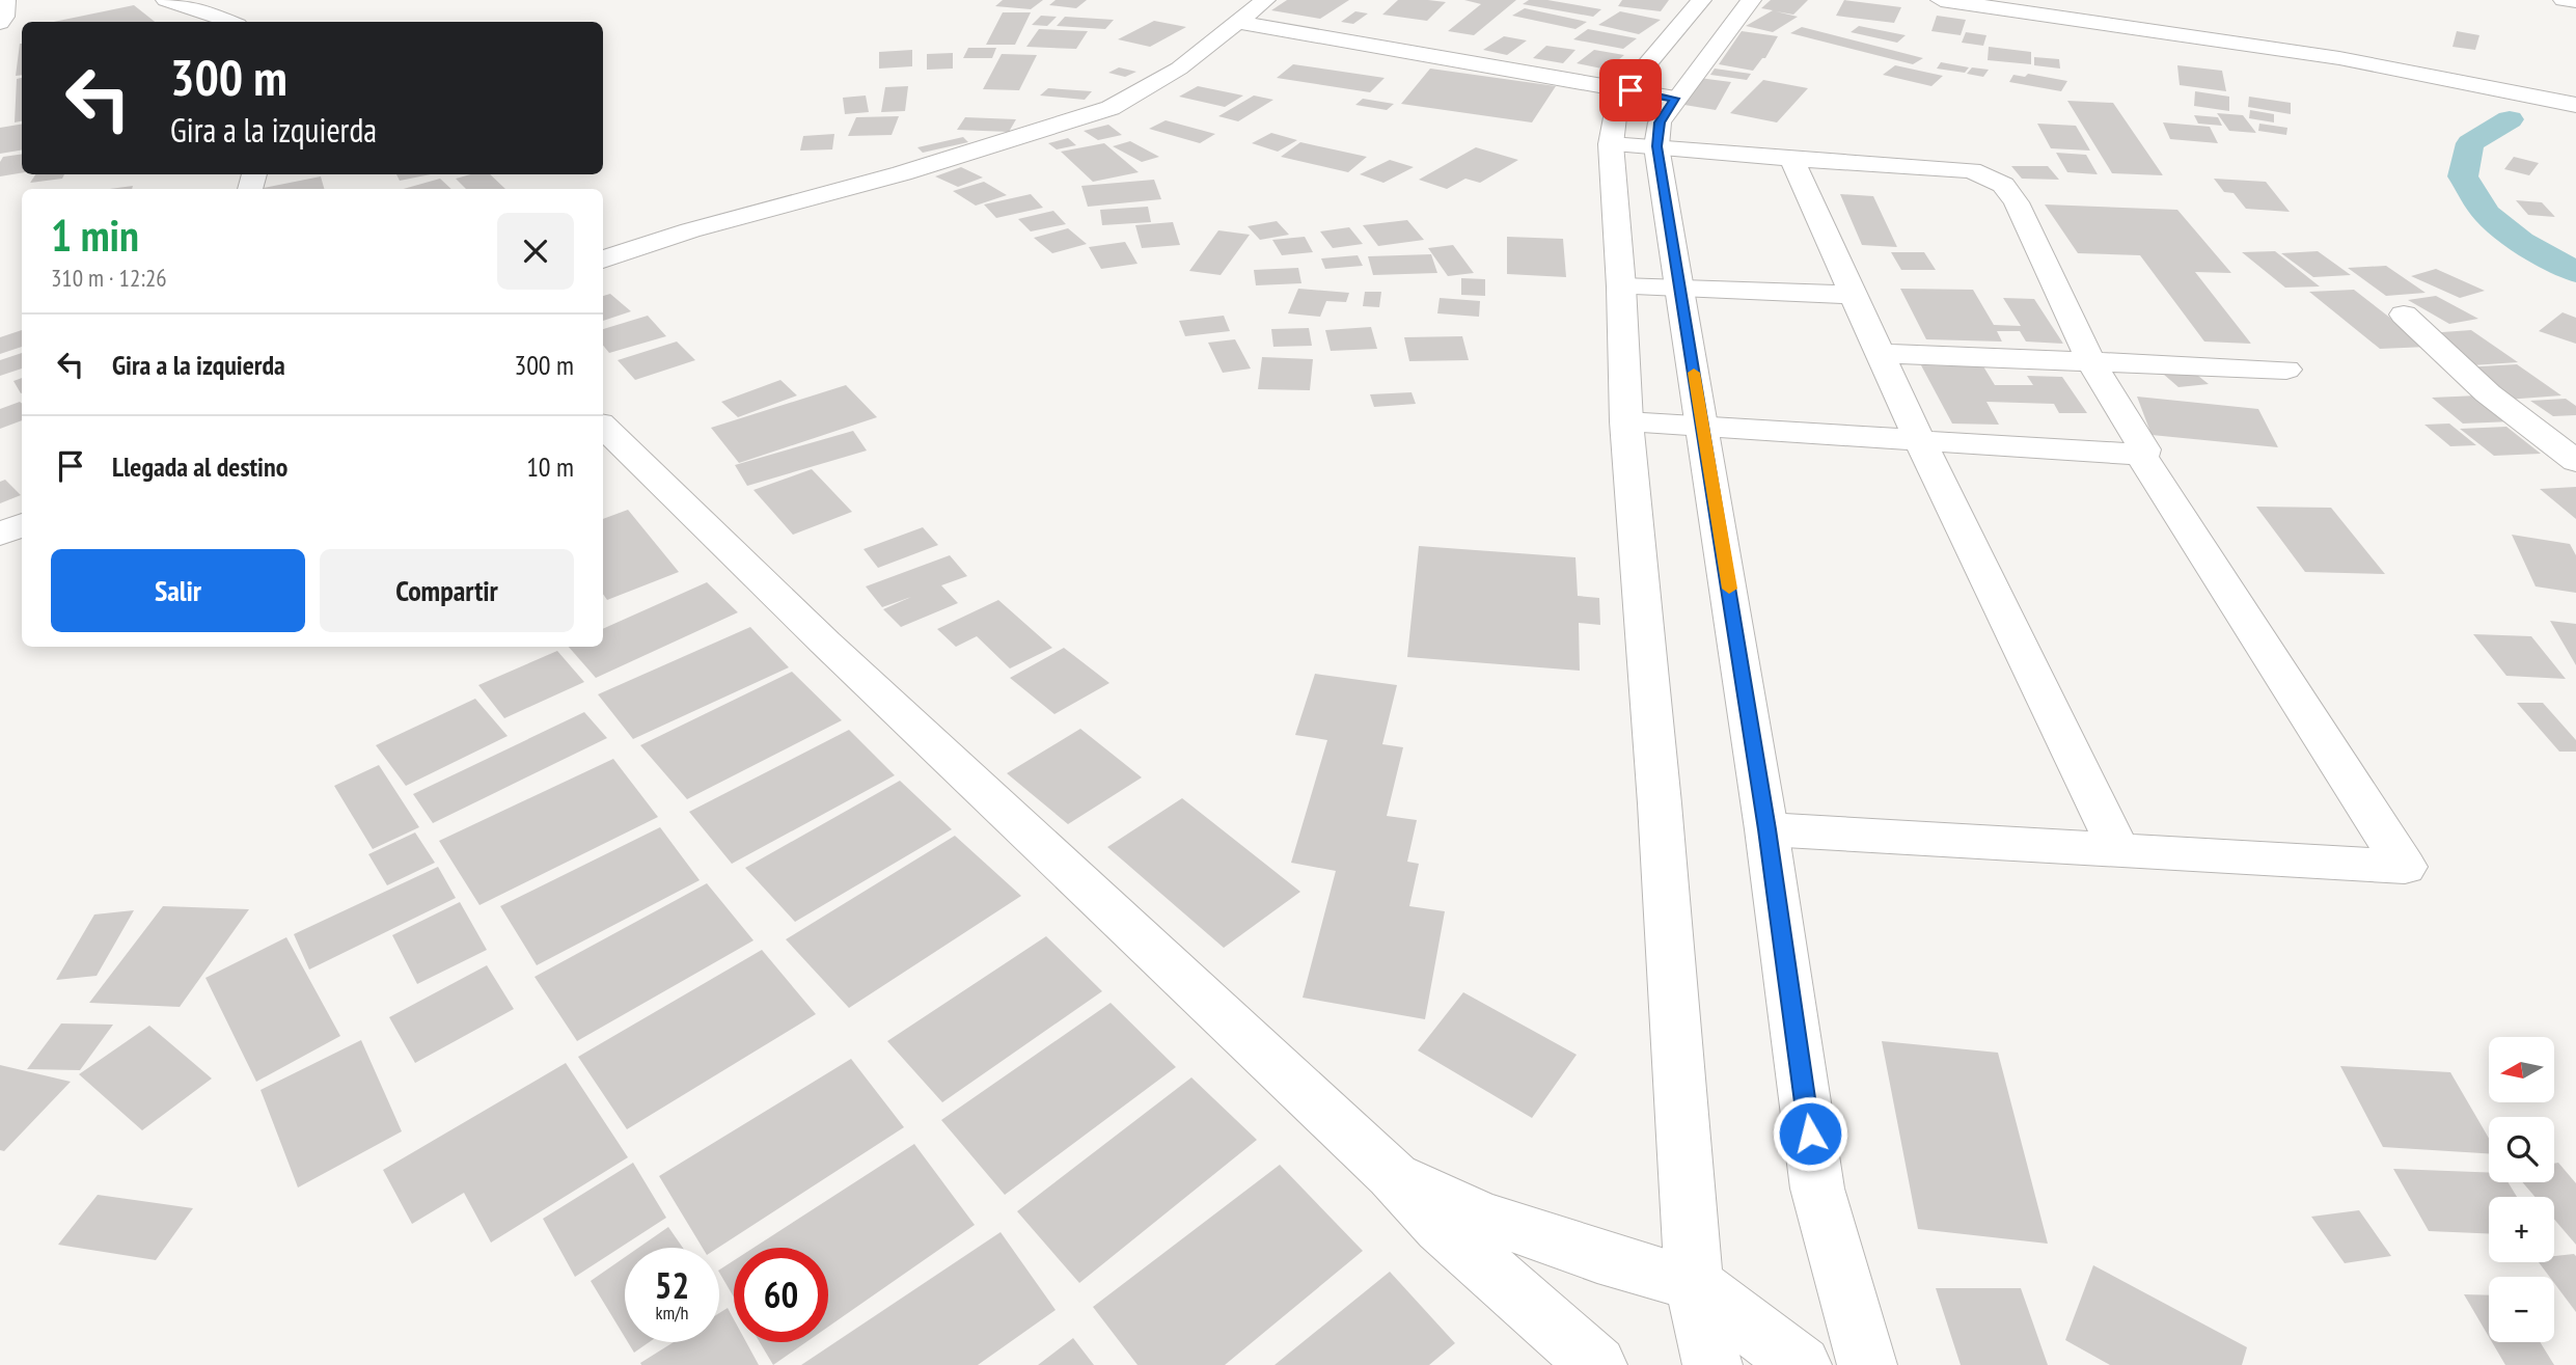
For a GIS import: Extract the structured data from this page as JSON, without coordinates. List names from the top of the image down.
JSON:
{
  "north": "left",
  "page": {
    "turn": ["300 m", "Gira a la izquierda"],
    "heading": ["1 min", "310 m · 12:26"],
    "list": [
      {
        "name": "Gira a la izquierda",
        "value": "300 m"
      },
      {
        "name": "Llegada al destino",
        "value": "10 m"
      }
    ],
    "buttons": ["Salir", "Compartir"],
    "map_buttons": ["+", "−"],
    "speed": "52 km/h",
    "limit": "60"
  }
}
